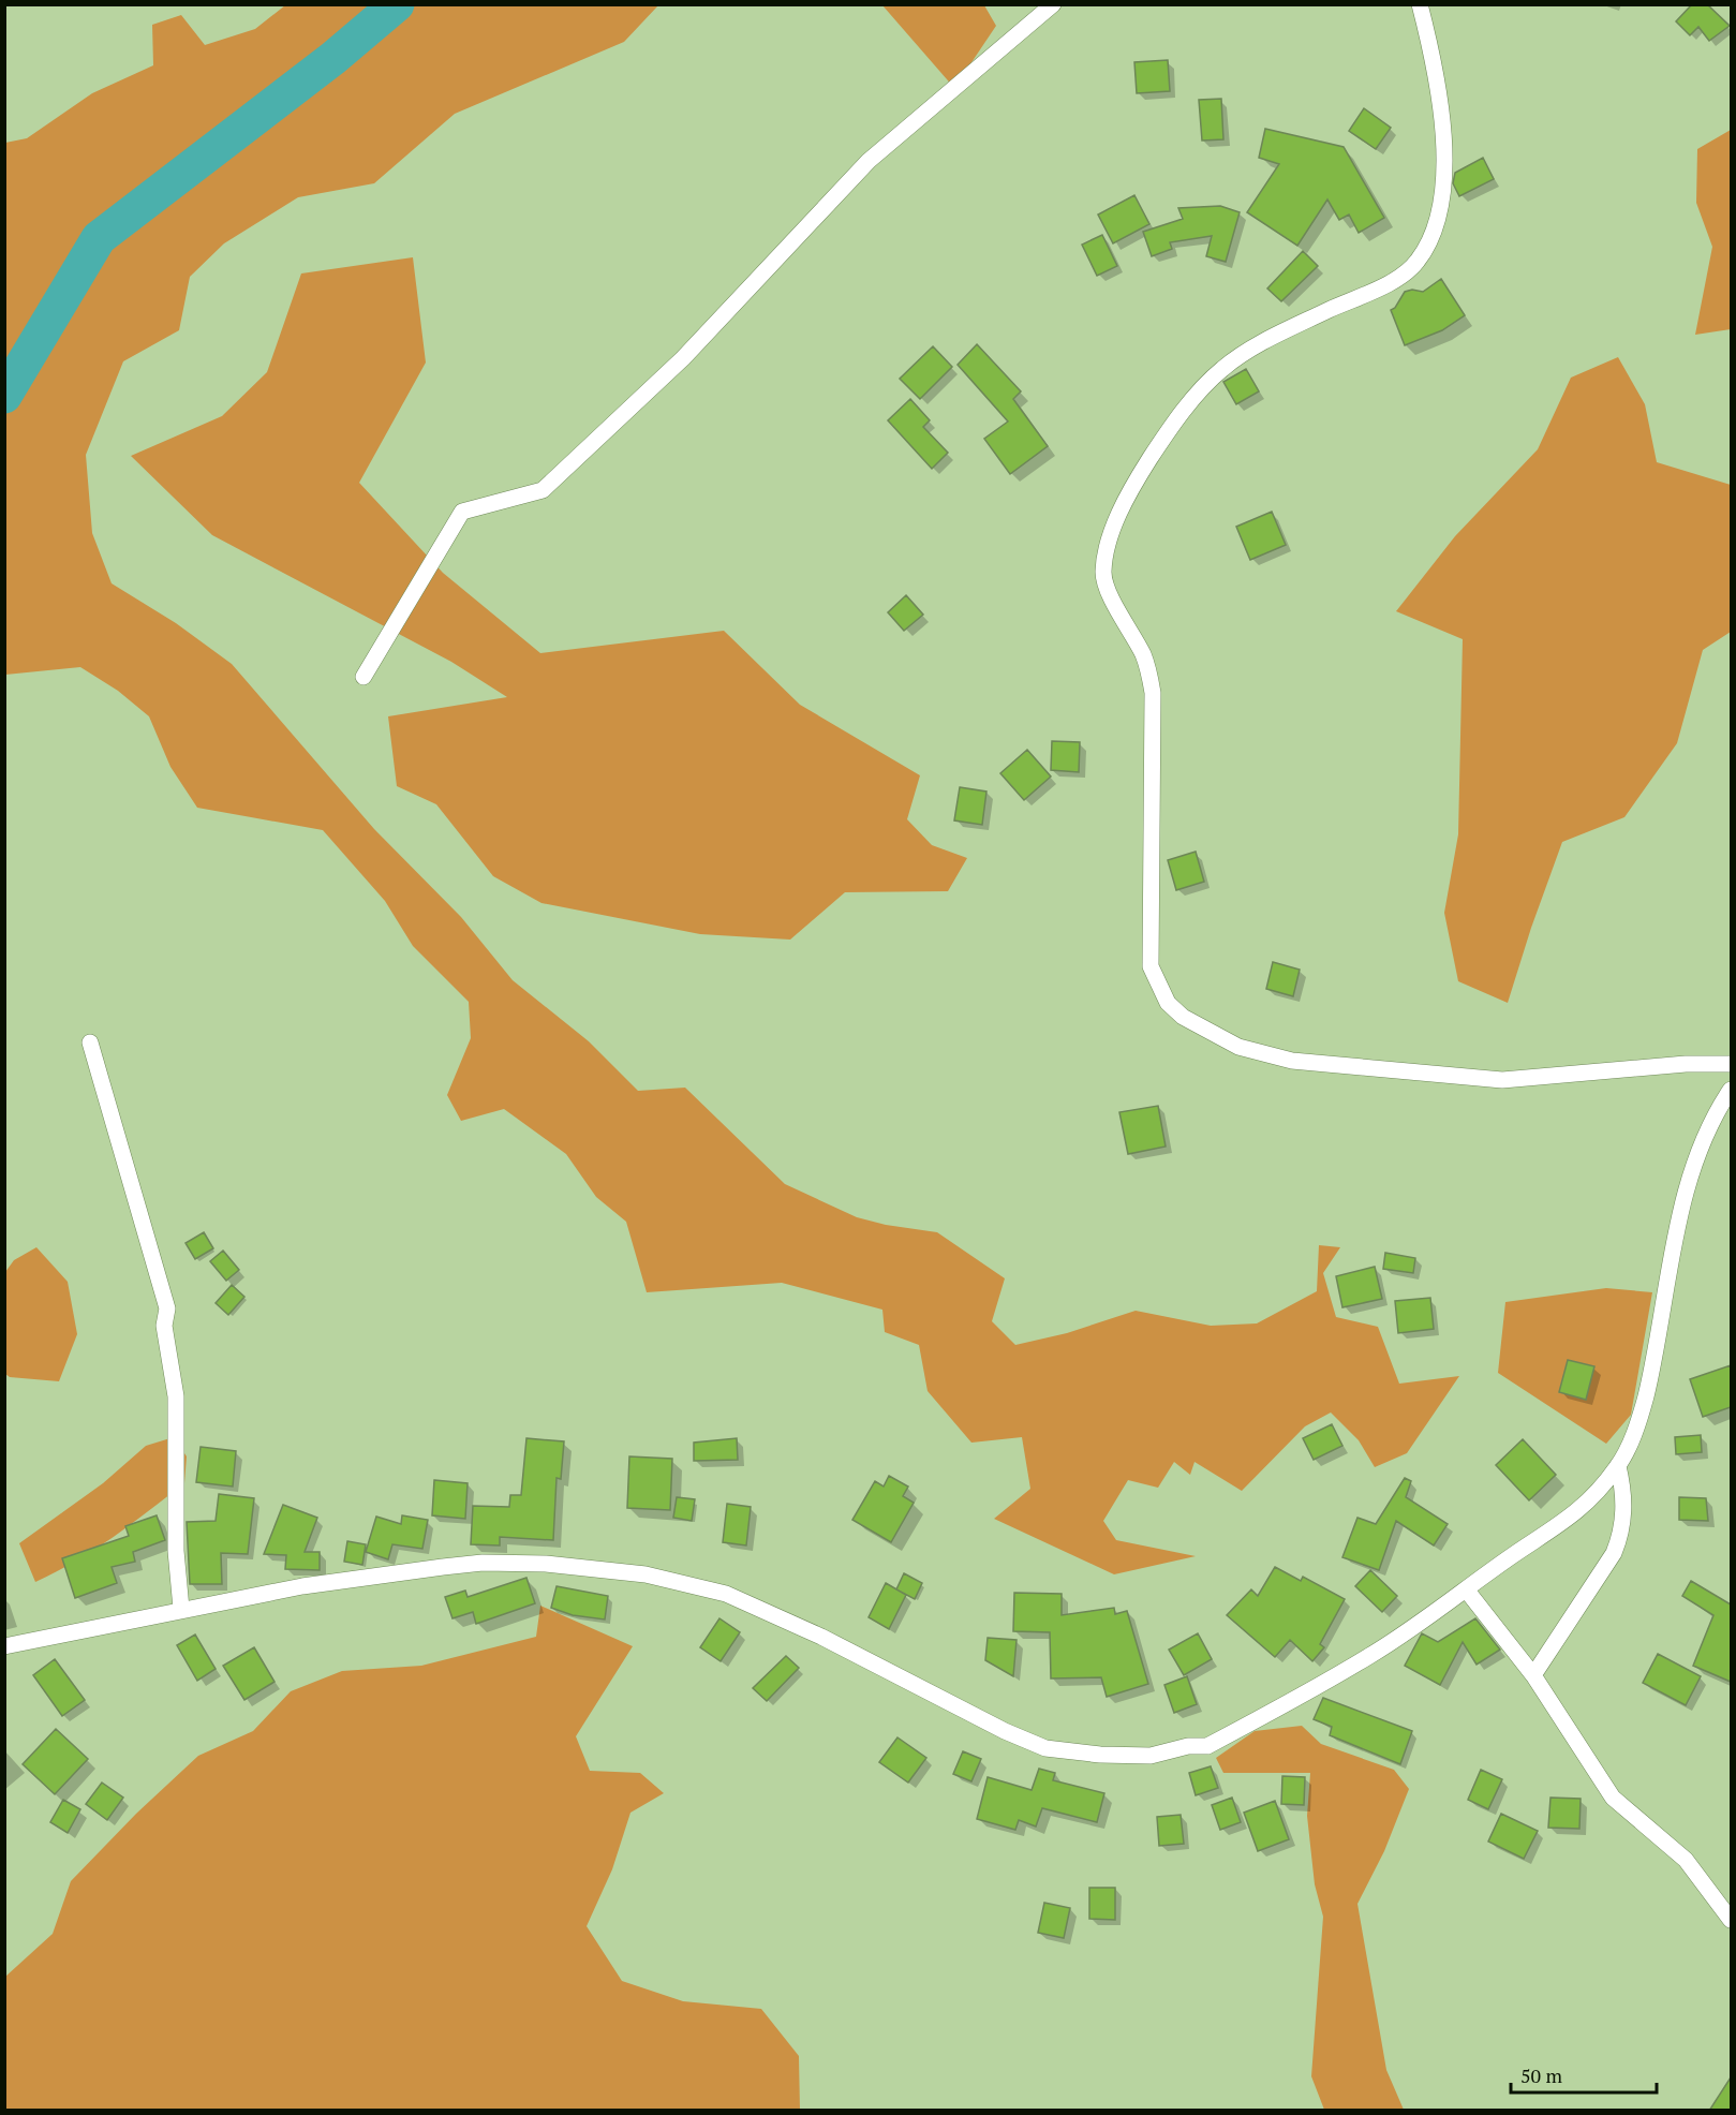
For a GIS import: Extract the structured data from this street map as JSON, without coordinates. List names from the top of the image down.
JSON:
{
  "scale_bar": "50 m"
}
